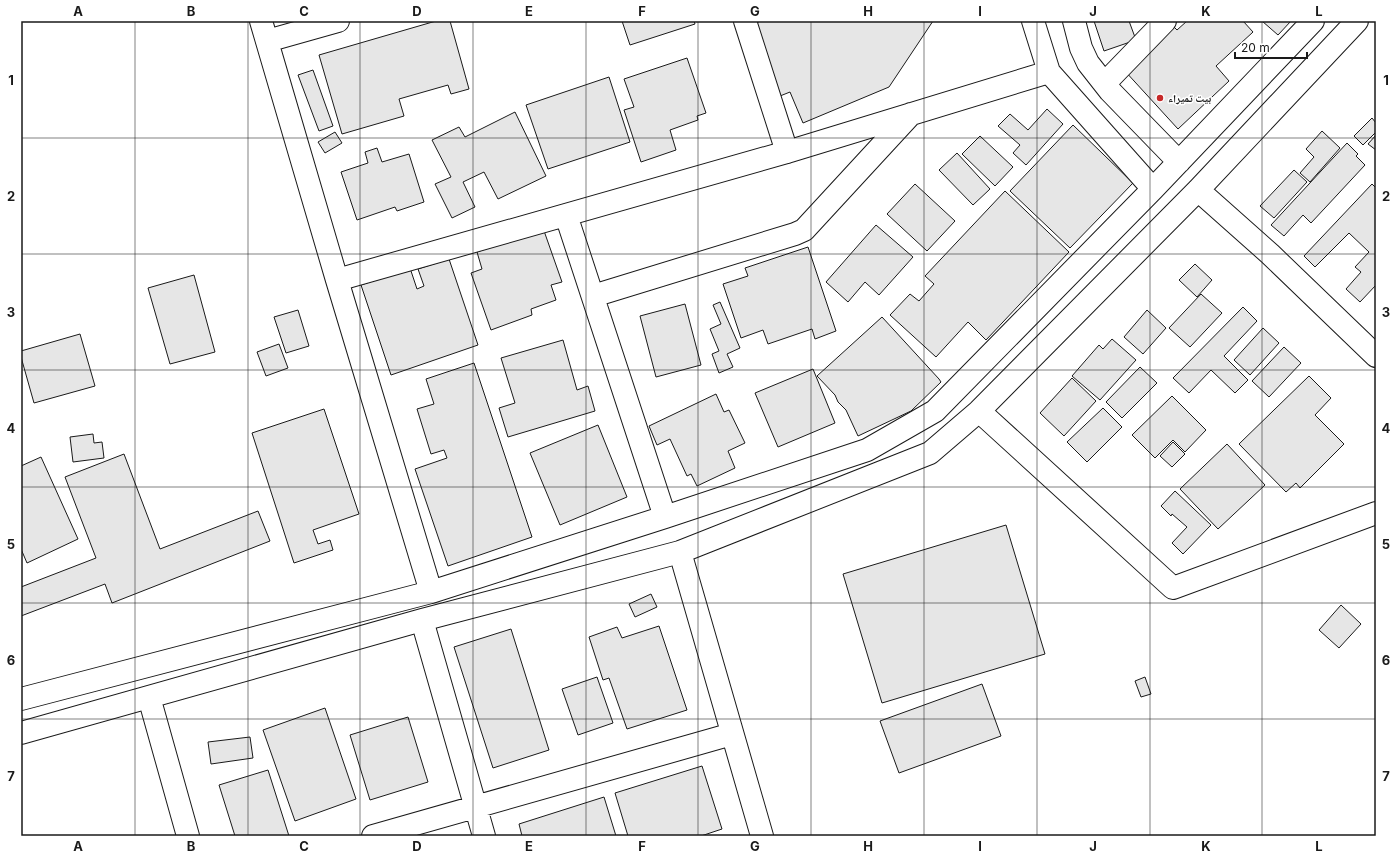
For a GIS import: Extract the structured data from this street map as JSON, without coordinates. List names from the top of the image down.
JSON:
{
  "places": ["بيت تميراء"],
  "scale_bar": "20 m",
  "grid": {
    "columns": [
      "A",
      "B",
      "C",
      "D",
      "E",
      "F",
      "G",
      "H",
      "I",
      "J",
      "K",
      "L"
    ],
    "rows": [
      "1",
      "2",
      "3",
      "4",
      "5",
      "6",
      "7"
    ]
  }
}
